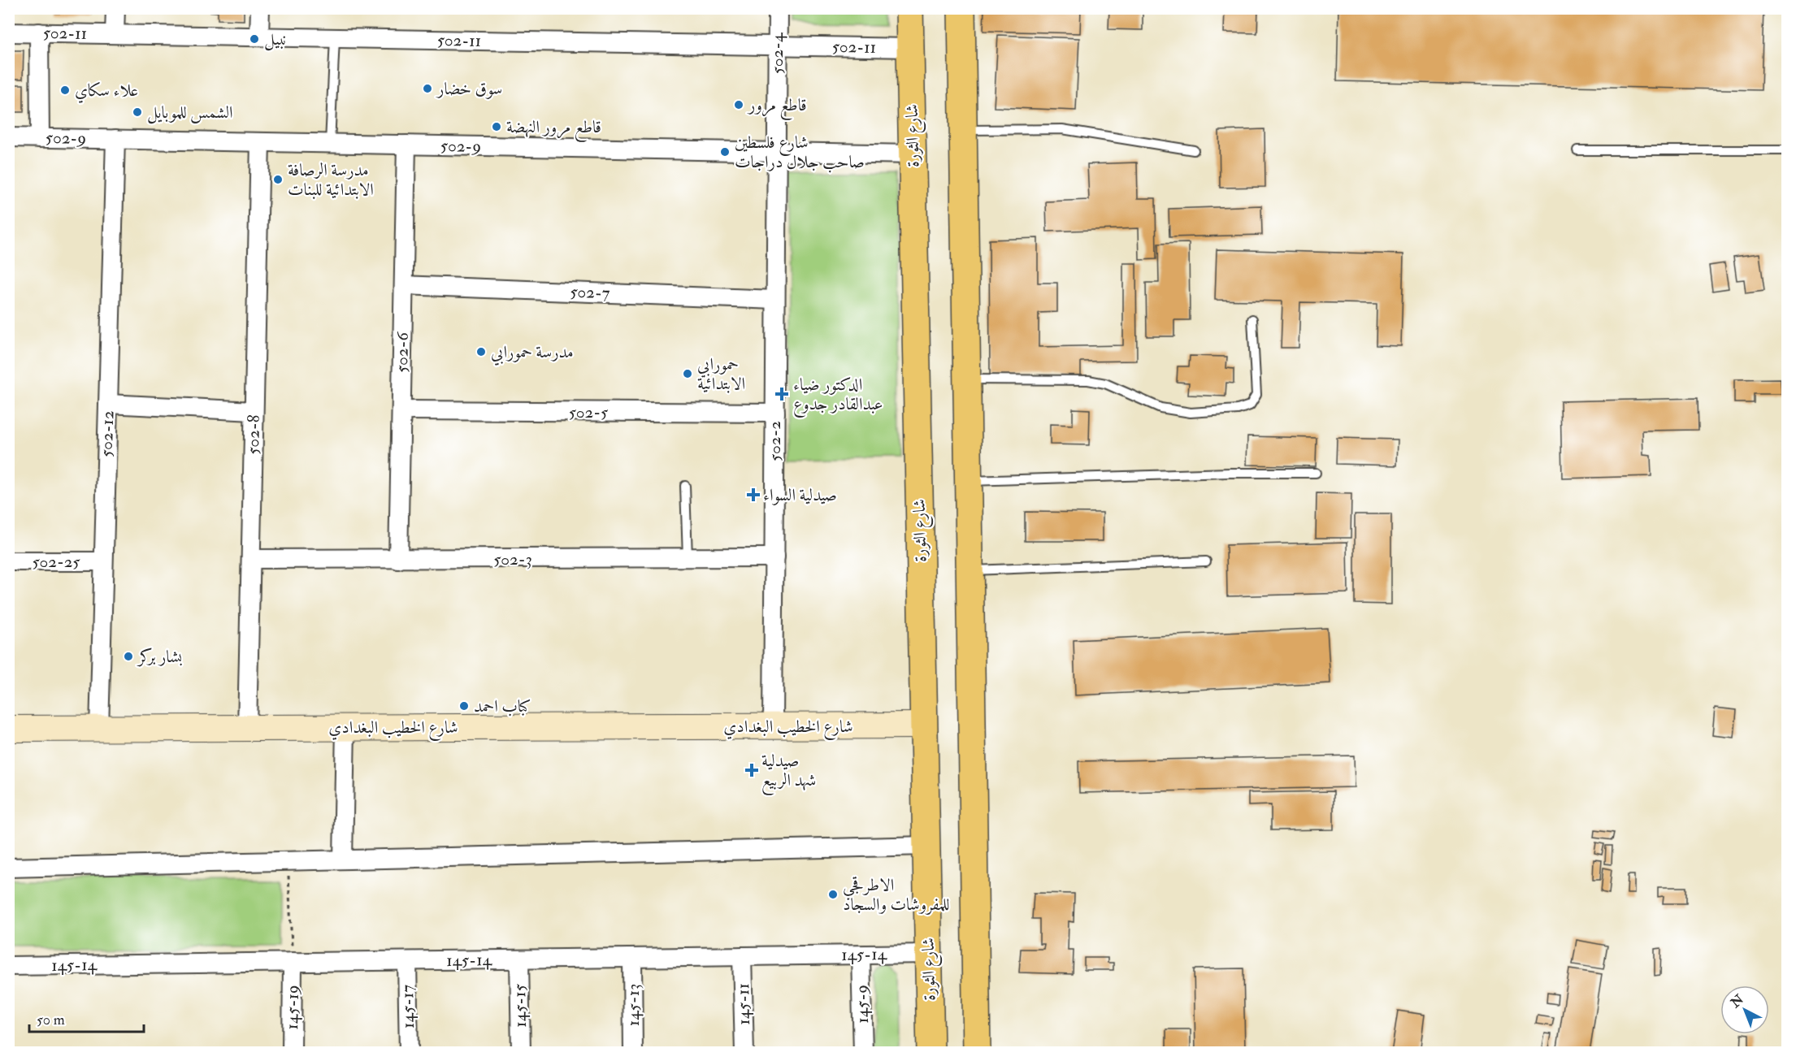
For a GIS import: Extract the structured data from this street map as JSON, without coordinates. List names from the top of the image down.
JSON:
{
  "streets": {
    "main road": ["شارع الثورة"],
    "street": [
      "502-11",
      "502-4",
      "502-9",
      "502-7",
      "502-6",
      "502-5",
      "502-12",
      "502-8",
      "502-2",
      "502-3",
      "502-25",
      "شارع الخطيب البغدادي",
      "145-14",
      "145-11",
      "145-9",
      "145-13",
      "145-15",
      "145-17",
      "145-19"
    ]
  },
  "crossings": [
    ["502-11", "502-4"],
    ["502-11", "شارع الثورة"],
    ["502-4", "502-2"],
    ["شارع الثورة", "502-9"],
    ["شارع الثورة", "شارع الخطيب البغدادي"],
    ["شارع الثورة", "145-14"],
    ["502-9", "502-6"],
    ["502-9", "502-12"],
    ["502-9", "502-8"],
    ["502-9", "502-2"],
    ["502-7", "502-6"],
    ["502-7", "502-2"],
    ["502-6", "502-5"],
    ["502-6", "502-3"],
    ["502-5", "502-2"],
    ["502-12", "502-25"],
    ["502-12", "شارع الخطيب البغدادي"],
    ["502-8", "502-3"],
    ["502-8", "شارع الخطيب البغدادي"],
    ["502-2", "502-3"],
    ["502-2", "شارع الخطيب البغدادي"],
    ["145-14", "145-11"],
    ["145-14", "145-9"],
    ["145-14", "145-13"],
    ["145-14", "145-15"],
    ["145-14", "145-17"],
    ["145-14", "145-19"]
  ],
  "places": {
    "other": [
      "نبيل",
      "سوق خضار",
      "علاء سكاي",
      "قاطع مرور",
      "الشمس للموبايل",
      "قاطع مرور النهضة",
      "شارع فلسطين صاحب جلال دراجات",
      "مدرسة الرصافة الابتدائية للبنات",
      "مدرسة حمورابي",
      "حمورابي الابتدائية",
      "بشار بركر",
      "كباب احمد",
      "الاطرقجي للمفروشات والسجاد"
    ],
    "health": ["الدكتور ضياء عبدالقادر جدوع", "صيدلية السواء", "صيدلية شهد الربيع"]
  },
  "scale_bar": "50 m",
  "north": "top left"
}
